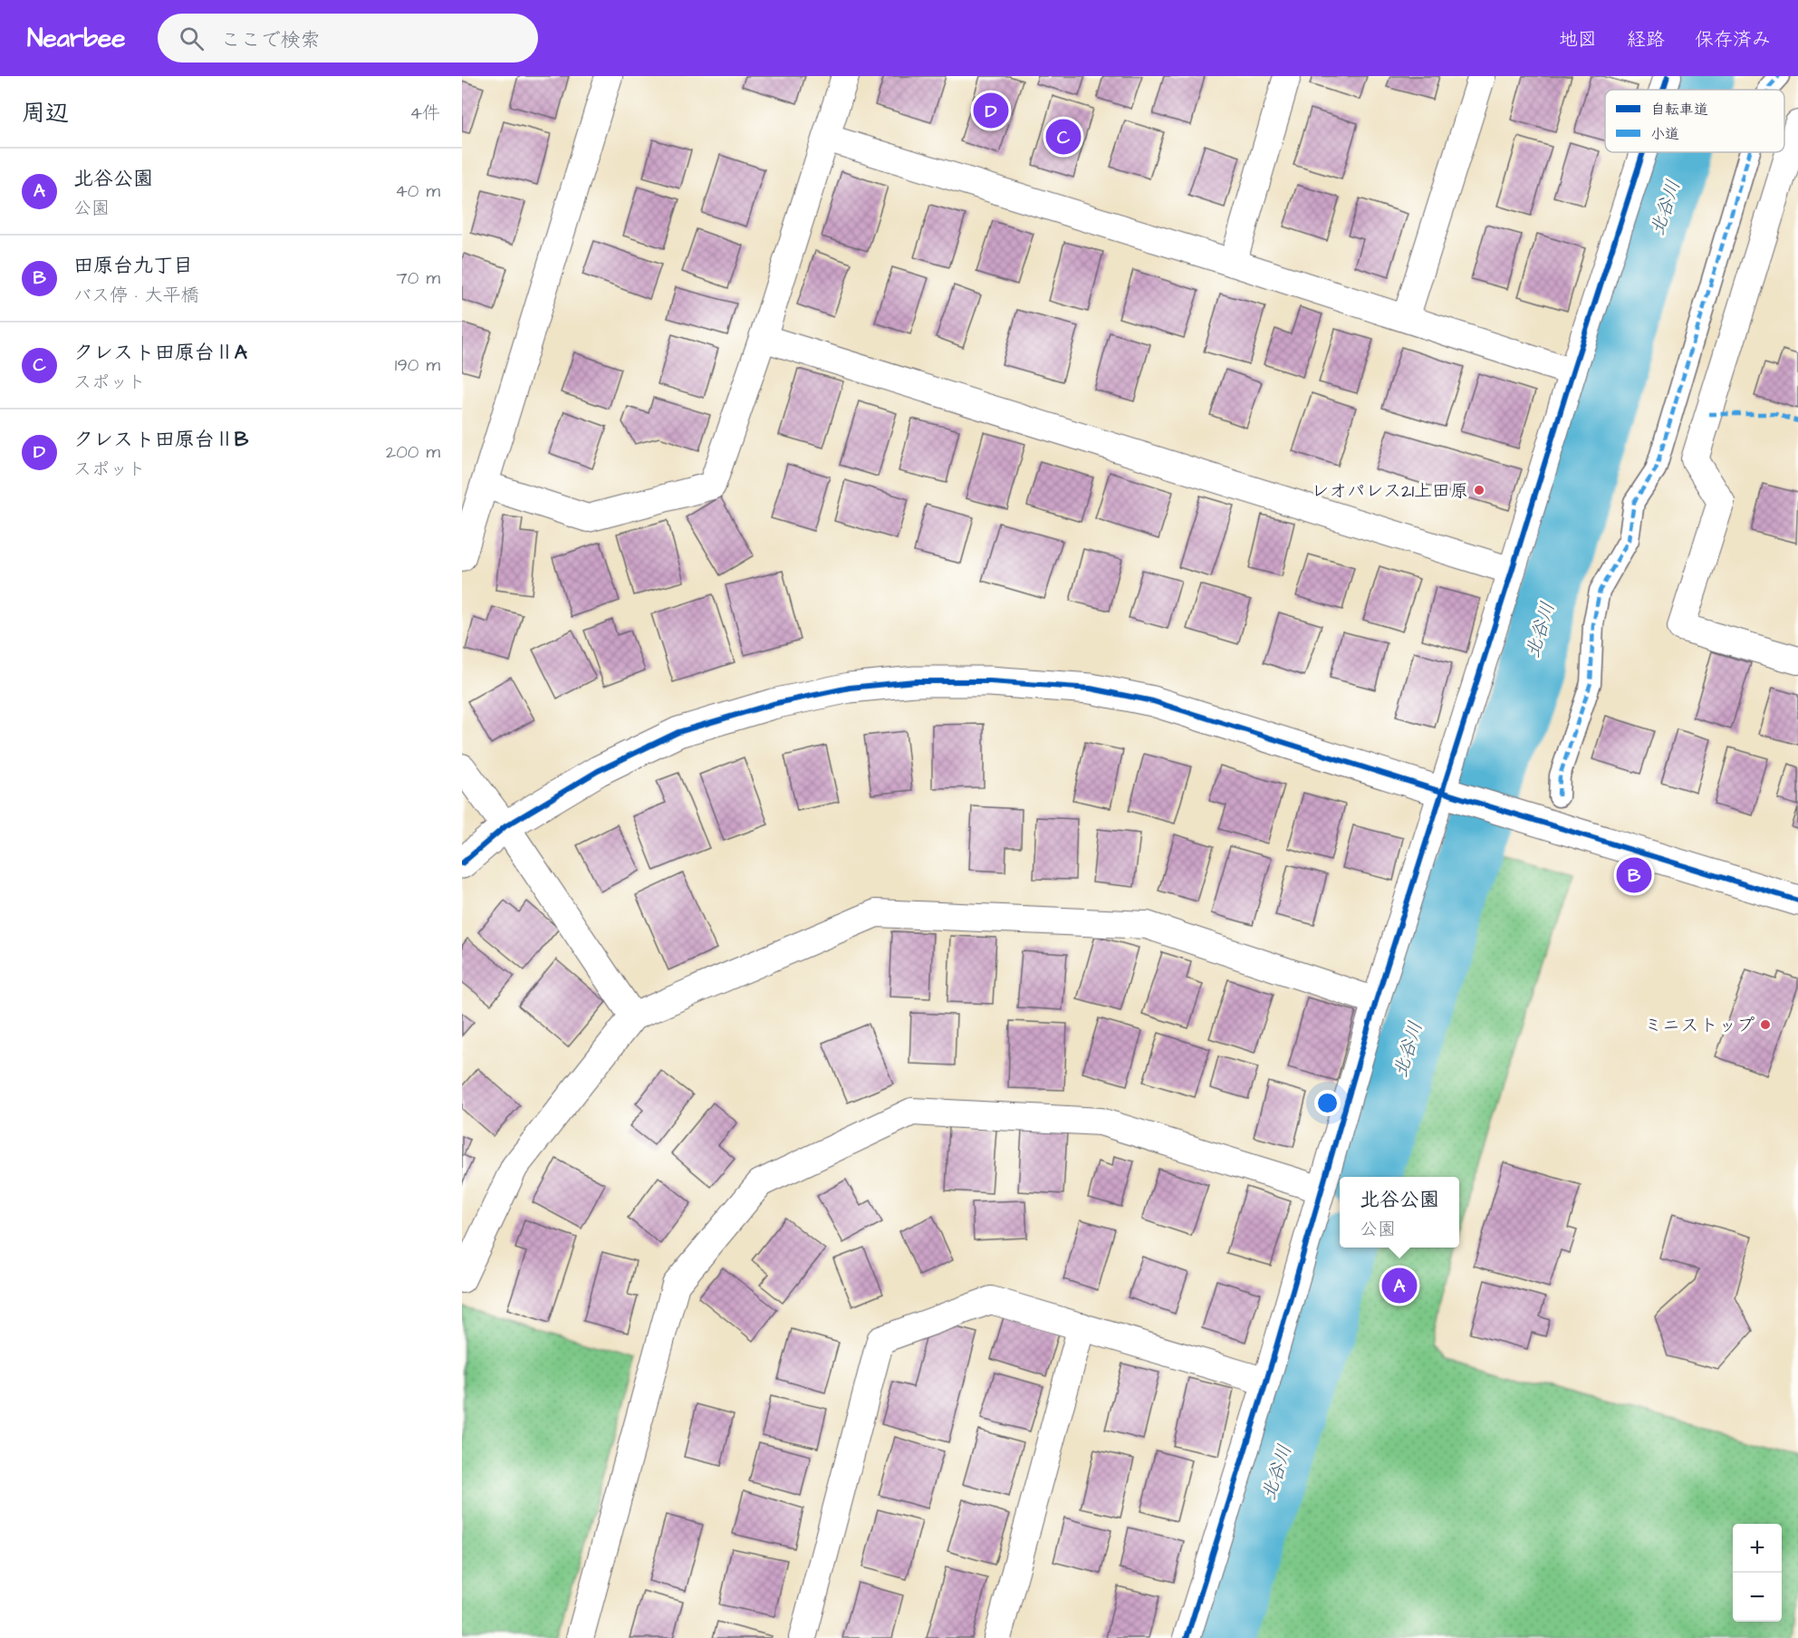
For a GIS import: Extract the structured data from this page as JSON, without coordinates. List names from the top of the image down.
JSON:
{
  "water": ["北谷川"],
  "places": ["レオパレス21上田原", "ミニストップ"],
  "legend": ["自転車道", "小道"],
  "page": {
    "header": "Nearbee",
    "search": "ここで検索",
    "nav": ["地図", "経路", "保存済み"],
    "heading": ["周辺", "4件"],
    "pins": [
      "D",
      "C",
      "B",
      "A"
    ],
    "list": [
      {
        "mark": "A",
        "name": "北谷公園",
        "note": "公園",
        "value": "40 m"
      },
      {
        "mark": "B",
        "name": "田原台九丁目",
        "note": "バス停 · 大平橋",
        "value": "70 m"
      },
      {
        "mark": "C",
        "name": "クレスト田原台ⅡA",
        "note": "スポット",
        "value": "190 m"
      },
      {
        "mark": "D",
        "name": "クレスト田原台ⅡB",
        "note": "スポット",
        "value": "200 m"
      }
    ],
    "popup": ["北谷公園", "公園"],
    "map_buttons": ["+", "−"]
  }
}
